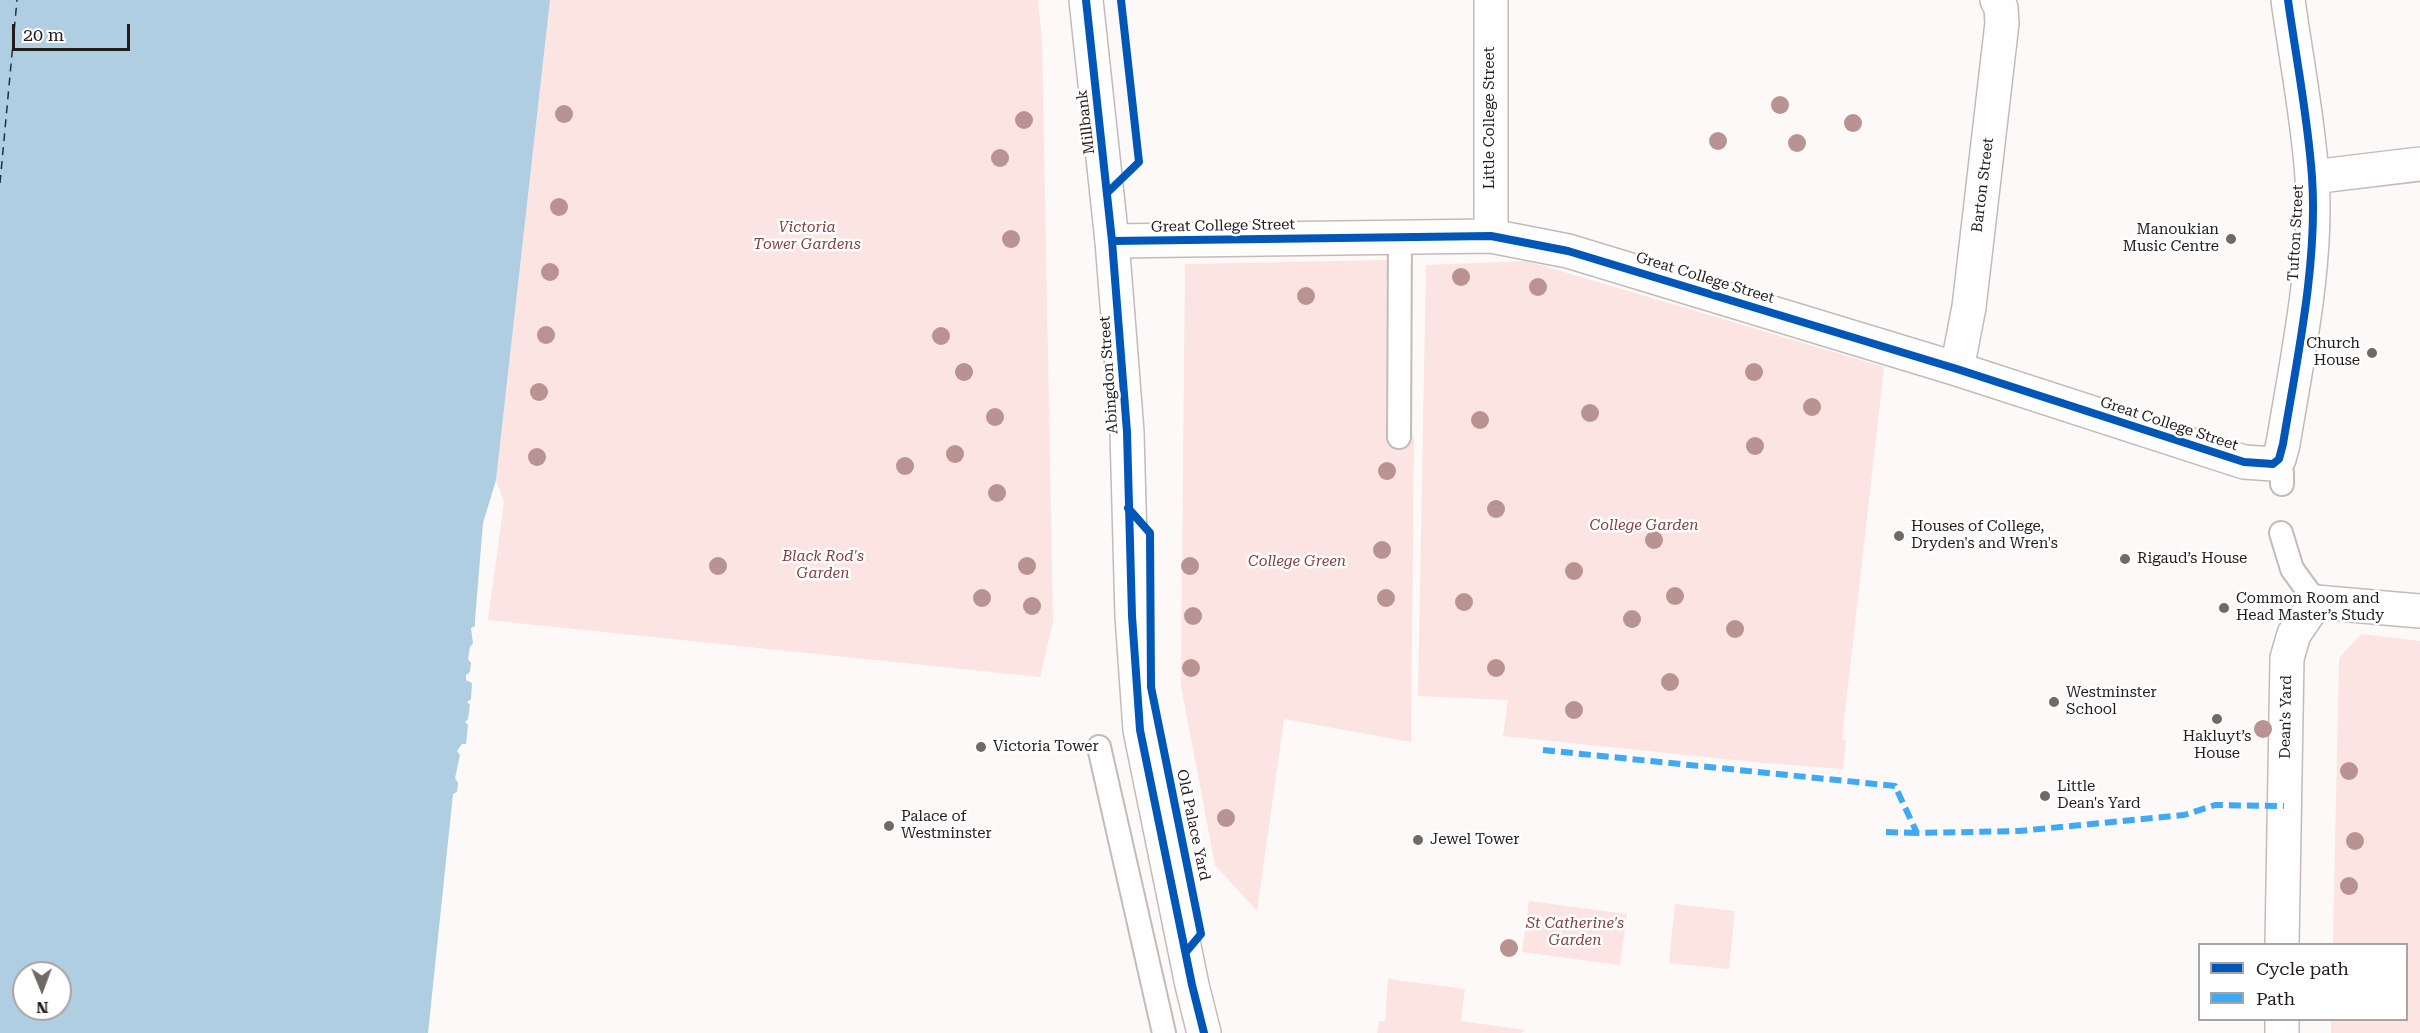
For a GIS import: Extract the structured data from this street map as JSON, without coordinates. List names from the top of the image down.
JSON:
{
  "streets": {
    "street": [
      "Little College Street",
      "Millbank",
      "Barton Street",
      "Great College Street",
      "Tufton Street",
      "Abingdon Street",
      "Dean's Yard"
    ],
    "cycle path": ["Old Palace Yard"]
  },
  "crossings": [
    ["Little College Street", "Great College Street"],
    ["Millbank", "Great College Street"],
    ["Millbank", "Abingdon Street"],
    ["Barton Street", "Great College Street"],
    ["Great College Street", "Tufton Street"],
    ["Great College Street", "Abingdon Street"]
  ],
  "parks": [
    "Victoria Tower Gardens",
    "College Garden",
    "Black Rod's Garden",
    "College Green",
    "St Catherine's Garden"
  ],
  "places": [
    "Manoukian Music Centre",
    "Church House",
    "Houses of College, Dryden's and Wren's",
    "Rigaud’s House",
    "Common Room and Head Master’s Study",
    "Westminster School",
    "Hakluyt’s House",
    "Victoria Tower",
    "Little Dean's Yard",
    "Palace of Westminster",
    "Jewel Tower"
  ],
  "legend": ["Cycle path", "Path"],
  "scale_bar": "20 m",
  "north": "bottom"
}
